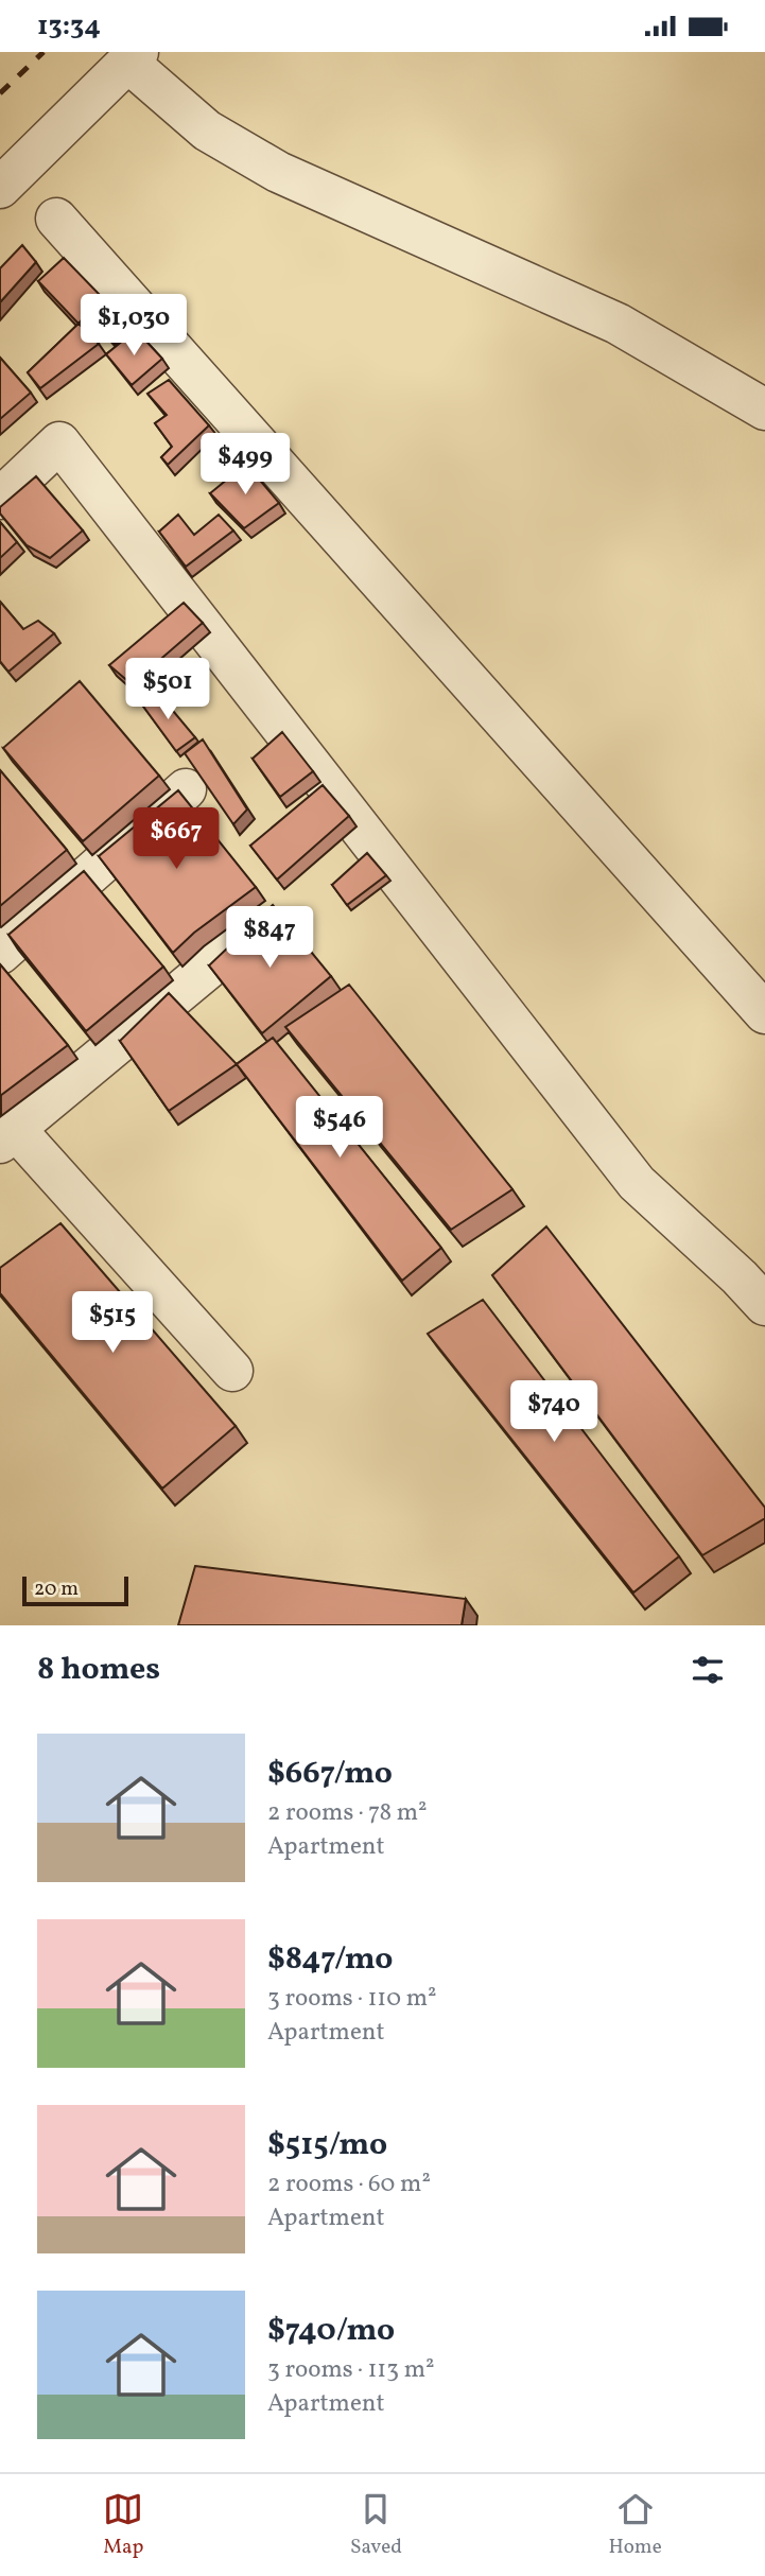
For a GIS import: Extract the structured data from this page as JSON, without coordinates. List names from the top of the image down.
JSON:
{
  "scale_bar": "20 m",
  "page": {
    "status": "13:34",
    "price": [
      "$1,030",
      "$499",
      "$501",
      "$667",
      "$847",
      "$546",
      "$515",
      "$740"
    ],
    "scale": "20 m",
    "heading": "8 homes",
    "list": [
      {
        "name": "$667/mo",
        "note": "2 rooms · 78 m² · Apartment"
      },
      {
        "name": "$847/mo",
        "note": "3 rooms · 110 m² · Apartment"
      },
      {
        "name": "$515/mo",
        "note": "2 rooms · 60 m² · Apartment"
      },
      {
        "name": "$740/mo",
        "note": "3 rooms · 113 m² · Apartment"
      }
    ],
    "tabs": ["Map", "Saved", "Home"]
  }
}
